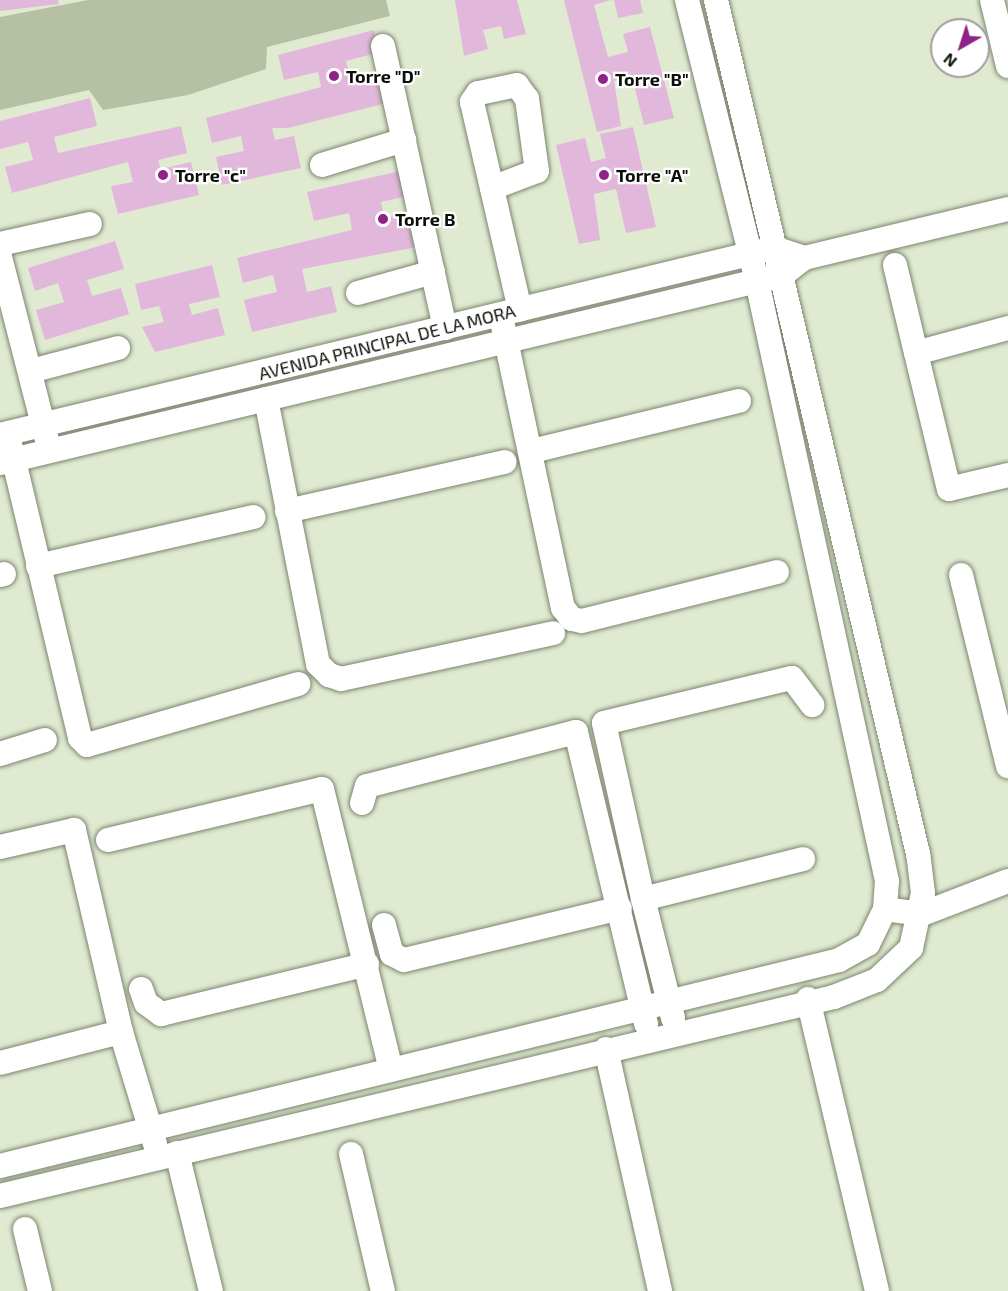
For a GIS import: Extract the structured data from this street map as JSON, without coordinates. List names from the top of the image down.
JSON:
{
  "streets": {
    "street": ["AVENIDA PRINCIPAL DE LA MORA"]
  },
  "places": [
    "Torre \"D\"",
    "Torre \"B\"",
    "Torre \"c\"",
    "Torre \"A\"",
    "Torre B"
  ],
  "north": "bottom left"
}
